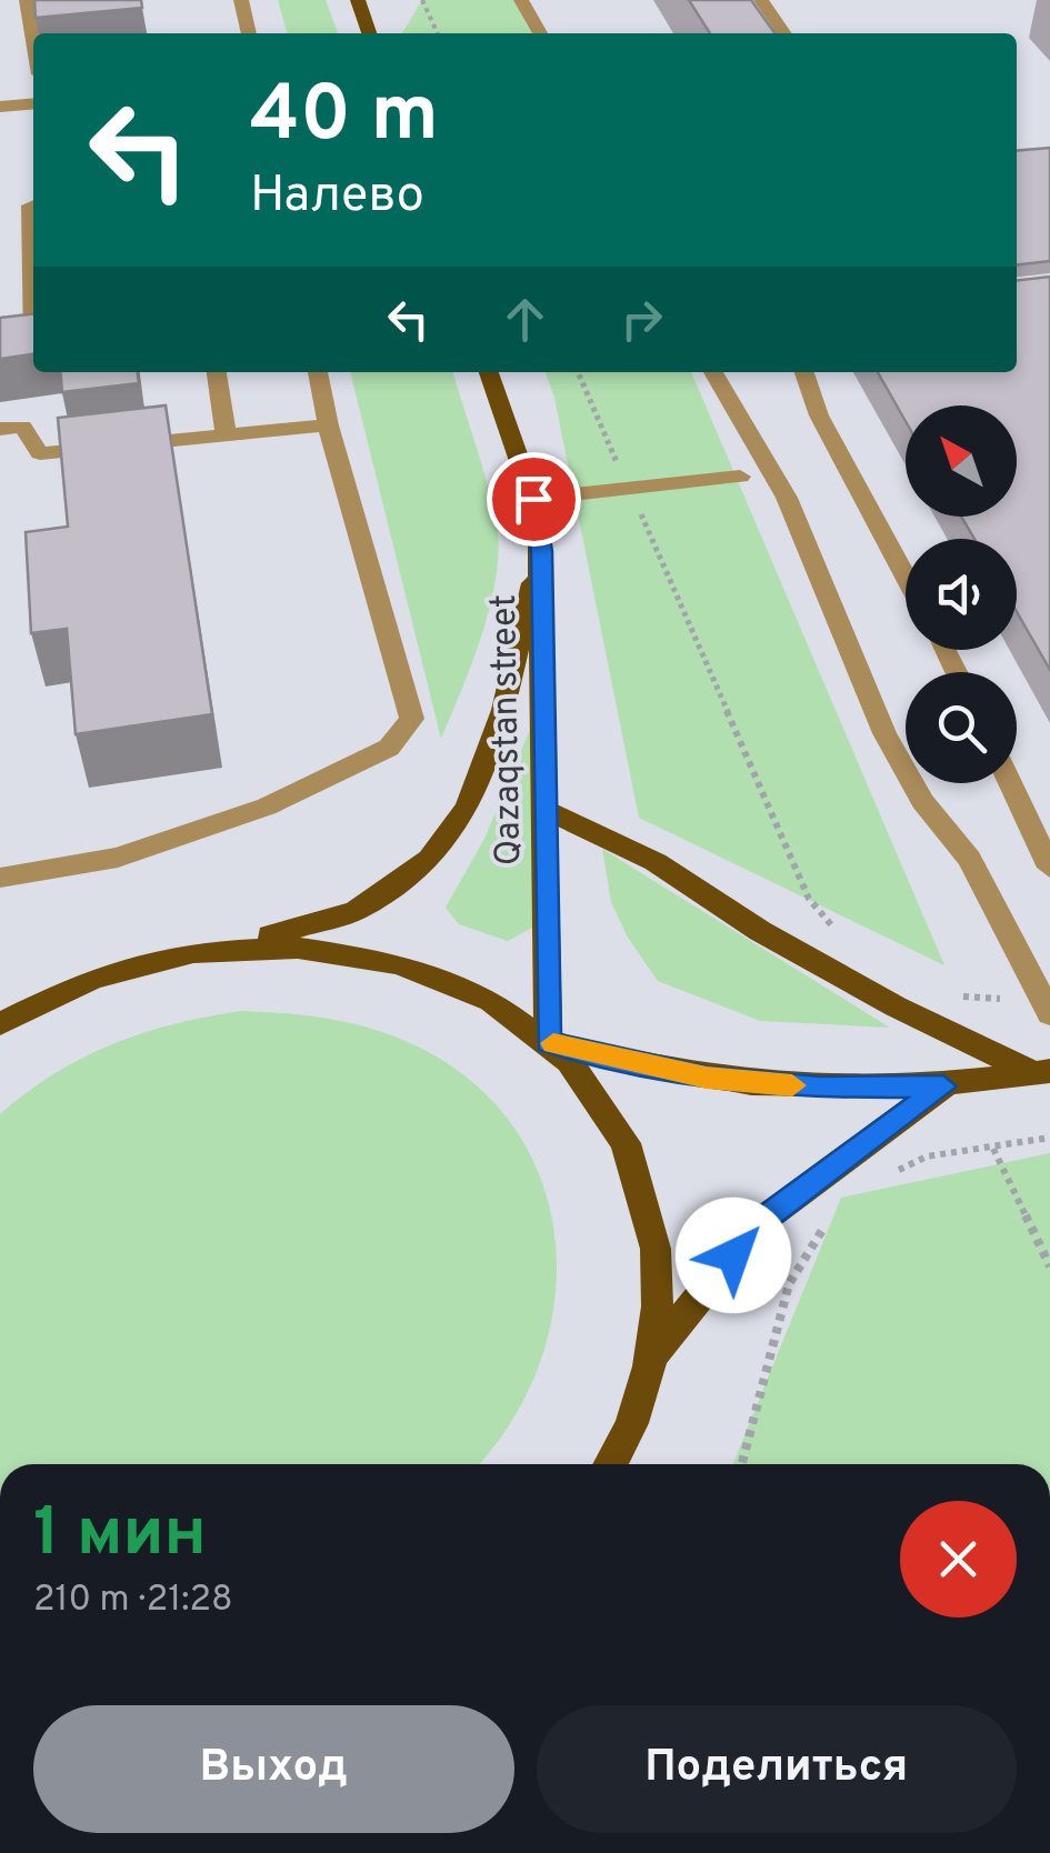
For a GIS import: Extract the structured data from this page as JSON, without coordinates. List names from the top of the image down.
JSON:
{
  "streets": {
    "main road": ["Qazaqstan street"]
  },
  "north": "top left",
  "page": {
    "turn": ["40 m", "Налево"],
    "heading": ["1 мин", "210 m · 21:28"],
    "buttons": ["Выход", "Поделиться"]
  }
}
